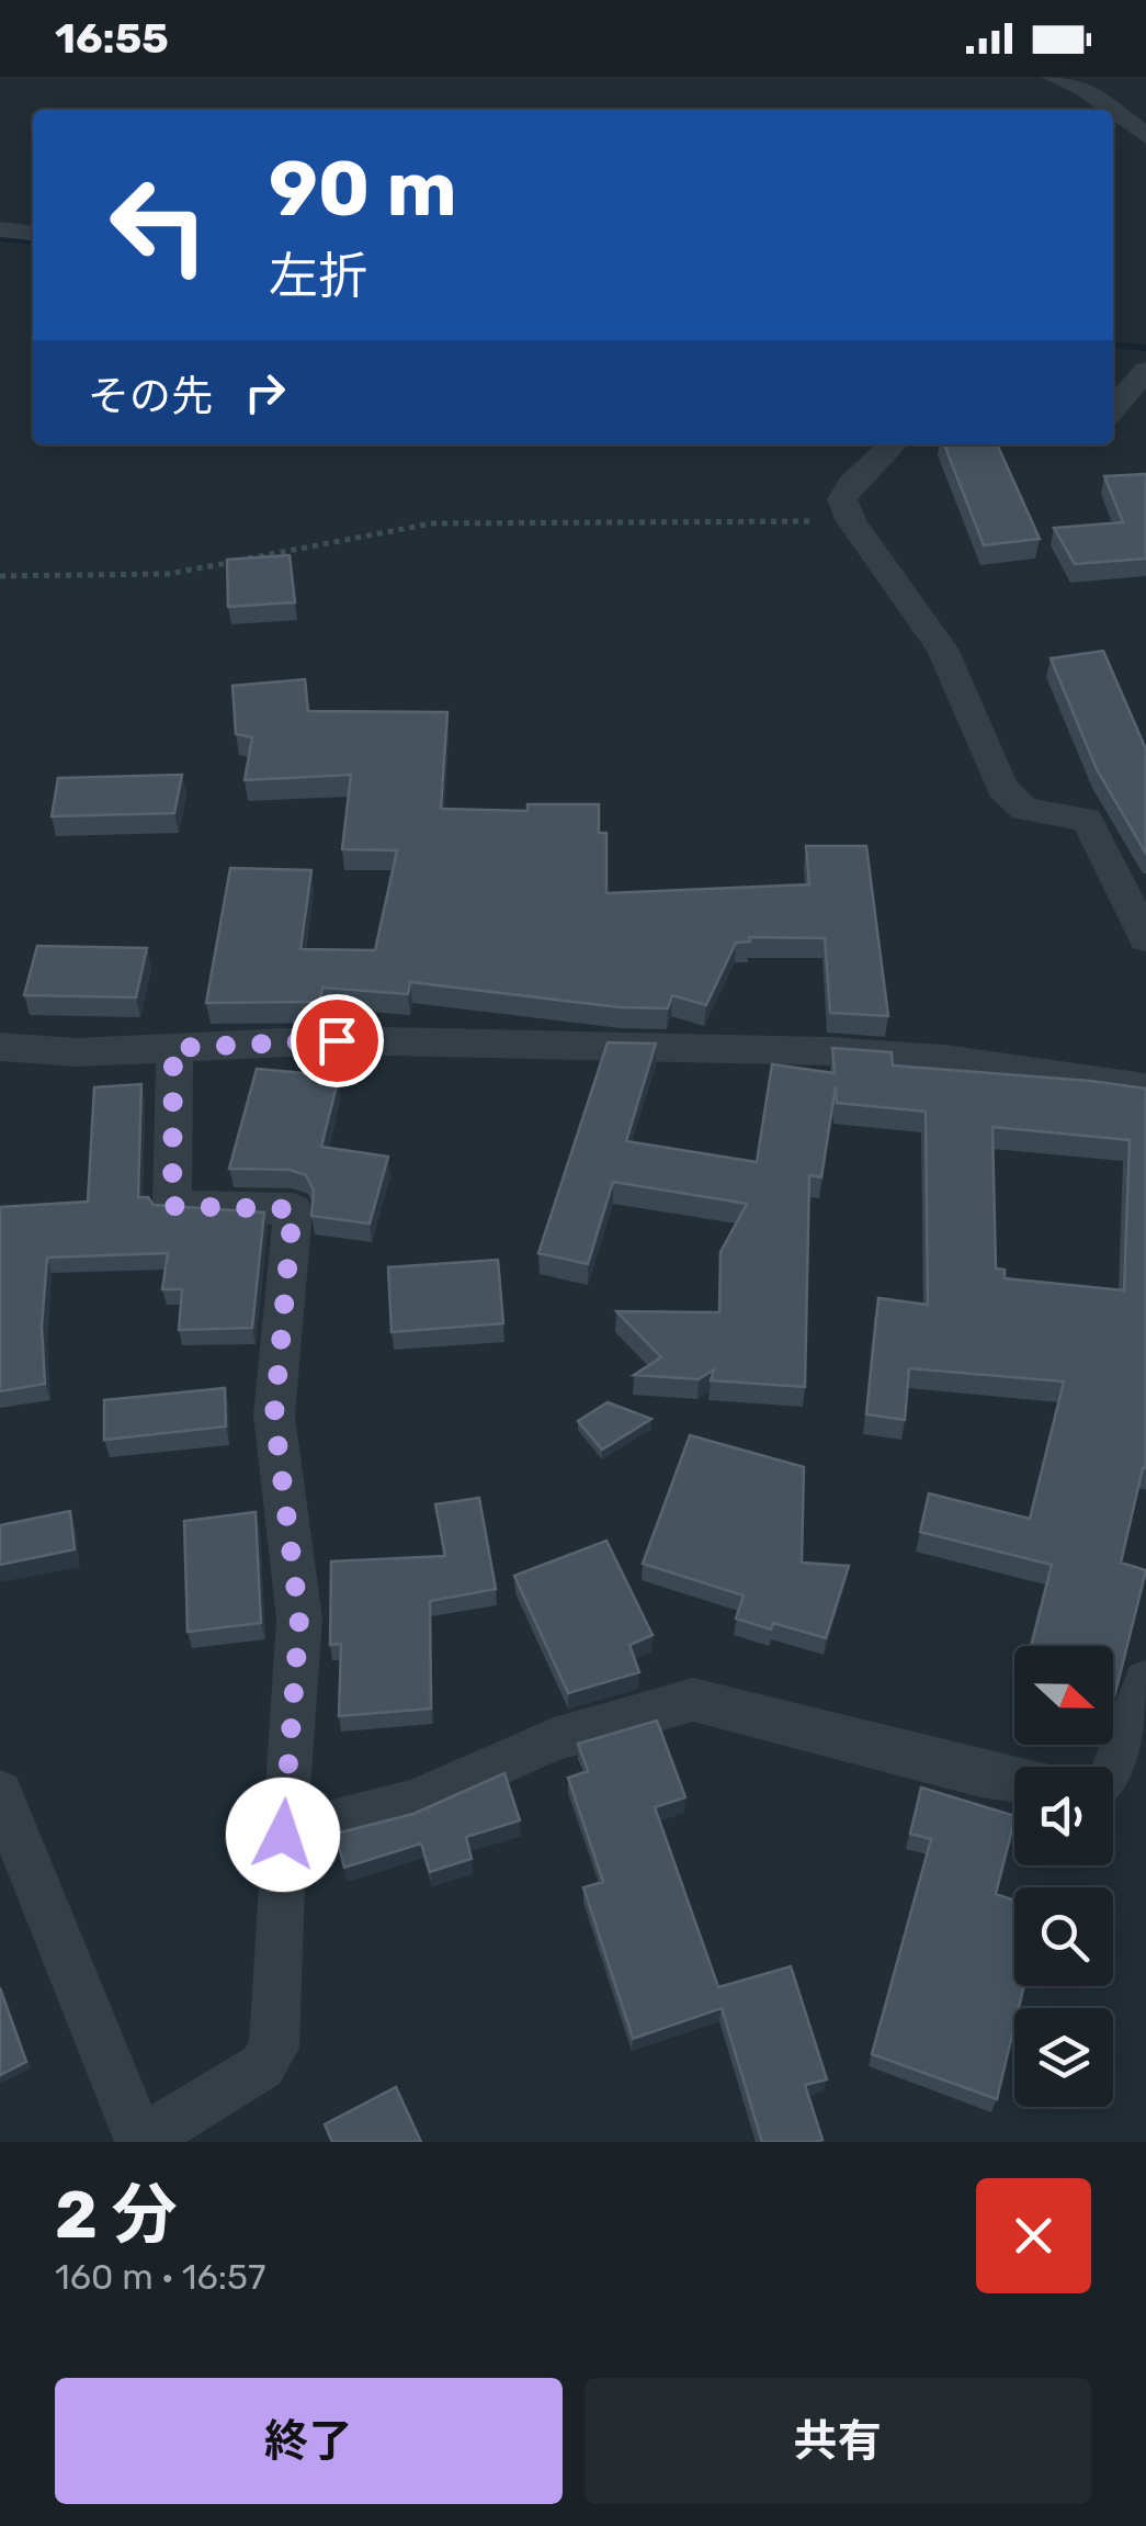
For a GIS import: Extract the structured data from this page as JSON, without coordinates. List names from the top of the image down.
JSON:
{
  "north": "right",
  "page": {
    "status": "16:55",
    "turn": ["90 m", "左折"],
    "then": "その先",
    "heading": ["2 分", "160 m · 16:57"],
    "buttons": ["終了", "共有"]
  }
}
